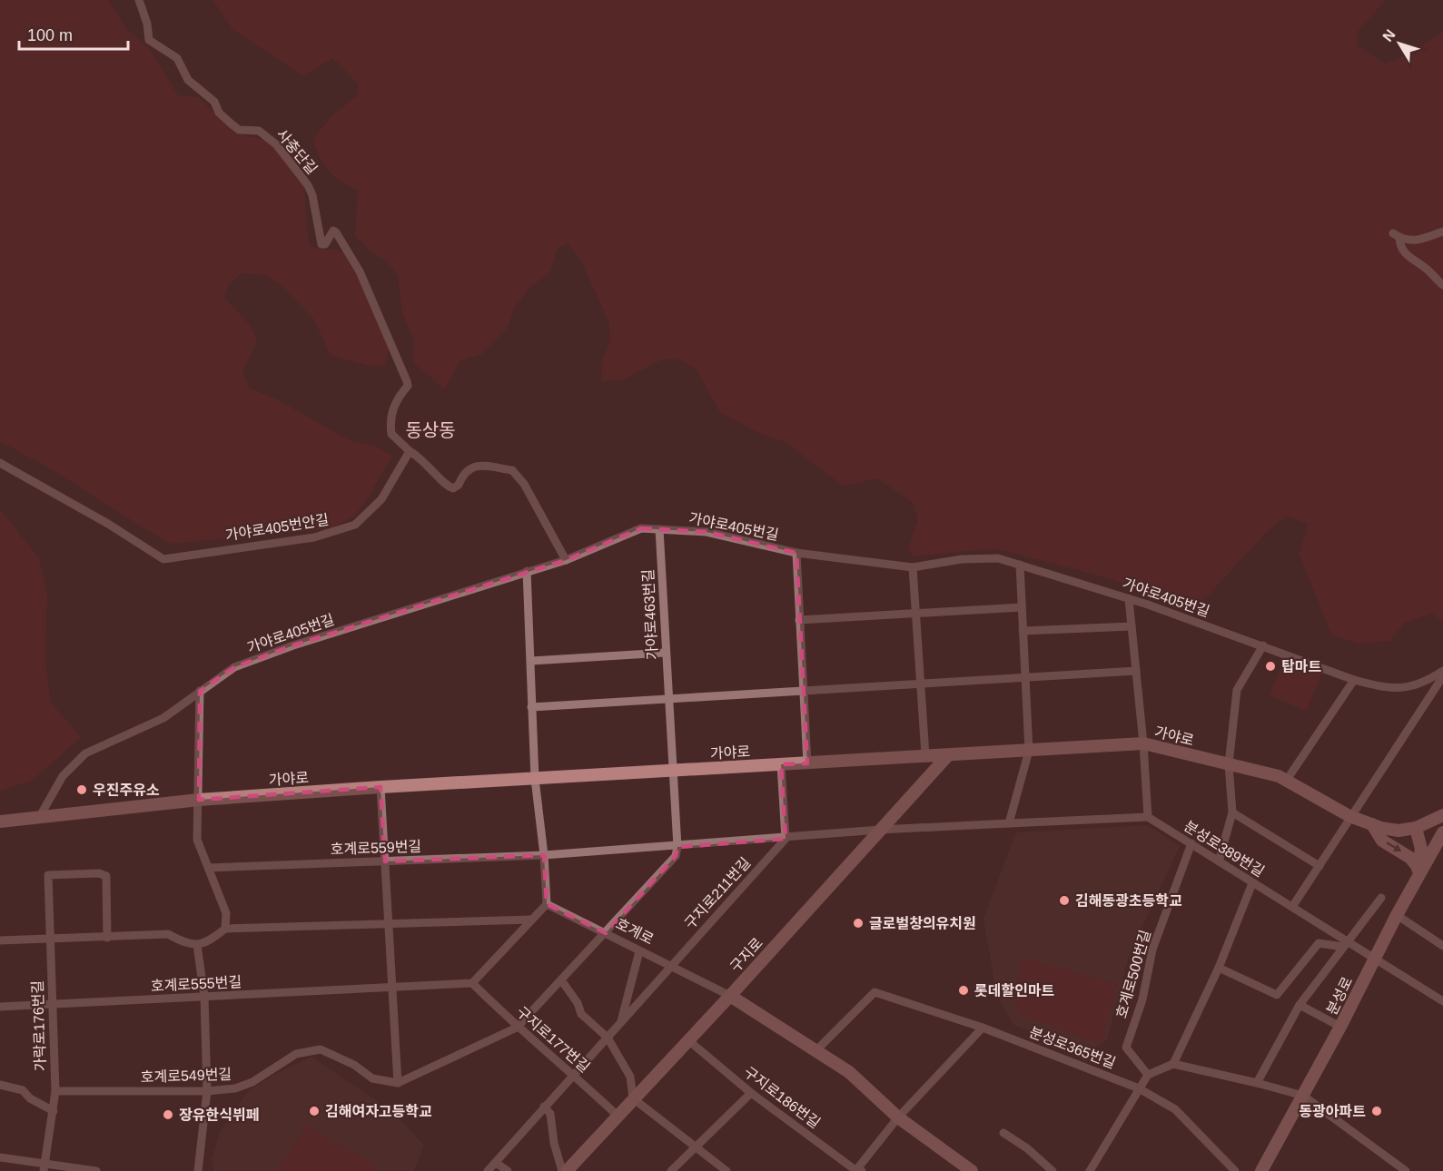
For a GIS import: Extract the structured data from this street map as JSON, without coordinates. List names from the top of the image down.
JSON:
{
  "streets": {
    "main road": [
      "가야로",
      "호계로",
      "구지로",
      "분성로"
    ],
    "street": [
      "사충단길",
      "가야로405번길",
      "가야로405번안길",
      "가야로463번길",
      "호계로559번길",
      "분성로389번길",
      "구지로211번길",
      "호계로500번길",
      "호계로555번길",
      "가락로176번길",
      "구지로177번길",
      "분성로365번길",
      "호계로549번길",
      "구지로186번길"
    ]
  },
  "crossings": [
    ["사충단길", "가야로405번안길"],
    ["가야로405번길", "가야로463번길"],
    ["가야로405번길", "가야로"],
    ["가야로463번길", "가야로"],
    ["가야로", "구지로"],
    ["호계로559번길", "구지로211번길"],
    ["분성로389번길", "호계로500번길"],
    ["분성로389번길", "분성로"],
    ["구지로211번길", "호계로"],
    ["구지로211번길", "구지로"],
    ["구지로211번길", "구지로177번길"],
    ["호계로", "구지로"],
    ["호계로", "분성로365번길"],
    ["구지로", "구지로177번길"],
    ["구지로", "구지로186번길"],
    ["호계로555번길", "가락로176번길"],
    ["호계로555번길", "구지로177번길"],
    ["가락로176번길", "호계로549번길"]
  ],
  "districts": ["동상동"],
  "places": [
    "탑마트",
    "우진주유소",
    "김해동광초등학교",
    "글로벌창의유치원",
    "롯데할인마트",
    "김해여자고등학교",
    "동광아파트",
    "장유한식뷔페"
  ],
  "scale_bar": "100 m",
  "north": "top left"
}
